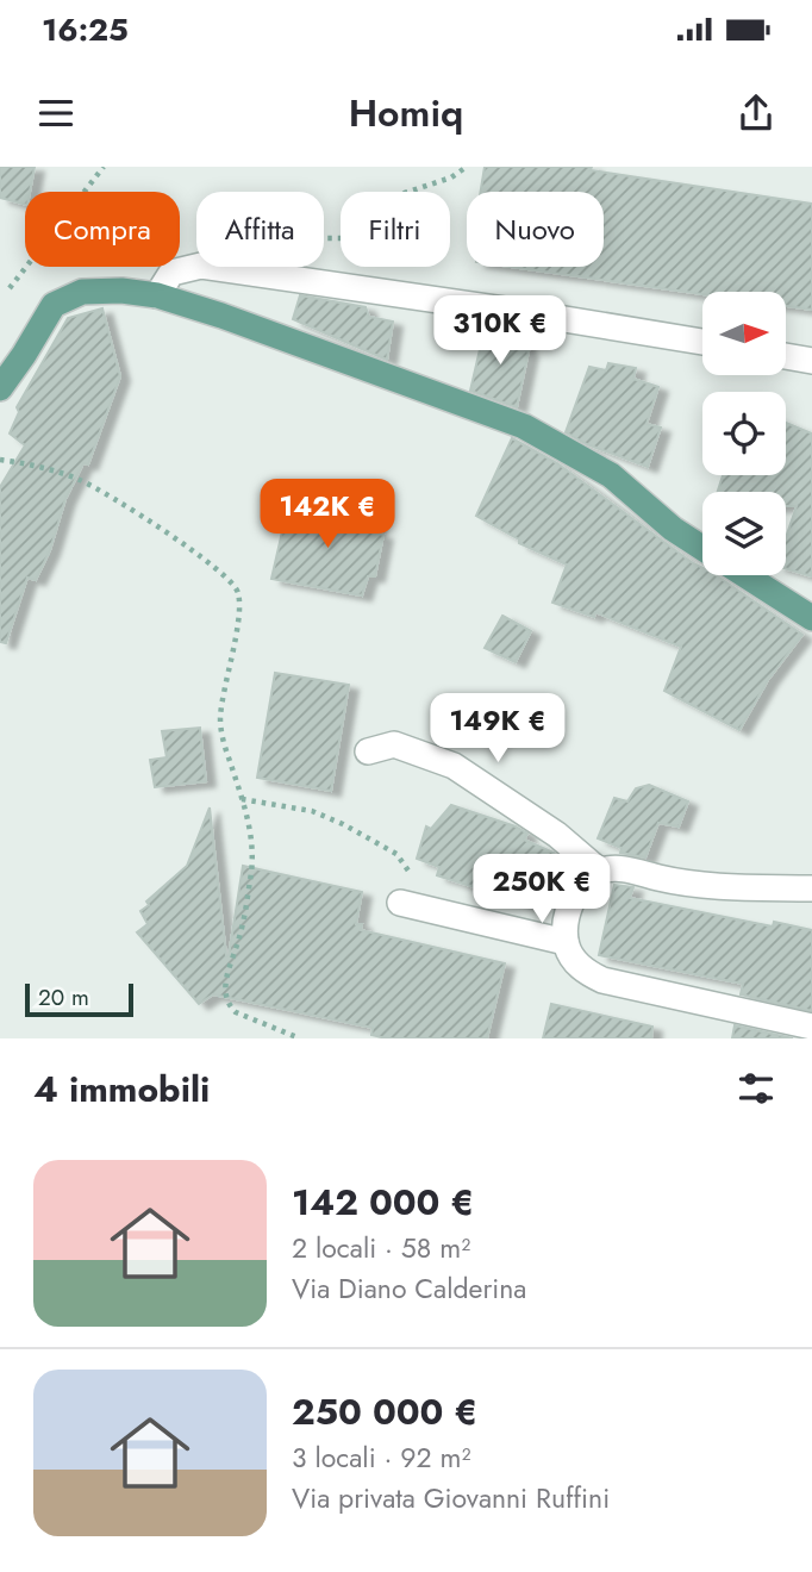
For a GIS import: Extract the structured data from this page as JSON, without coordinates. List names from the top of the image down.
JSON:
{
  "scale_bar": "20 m",
  "north": "right",
  "page": {
    "status": "16:25",
    "header": "Homiq",
    "chip": [
      "Compra",
      "Affitta",
      "Filtri",
      "Nuovo"
    ],
    "price": [
      "310K €",
      "142K €",
      "149K €",
      "250K €"
    ],
    "scale": "20 m",
    "heading": "4 immobili",
    "list": [
      {
        "name": "142 000 €",
        "note": "2 locali · 58 m² · Via Diano Calderina"
      },
      {
        "name": "250 000 €",
        "note": "3 locali · 92 m² · Via privata Giovanni Ruffini"
      }
    ]
  }
}
